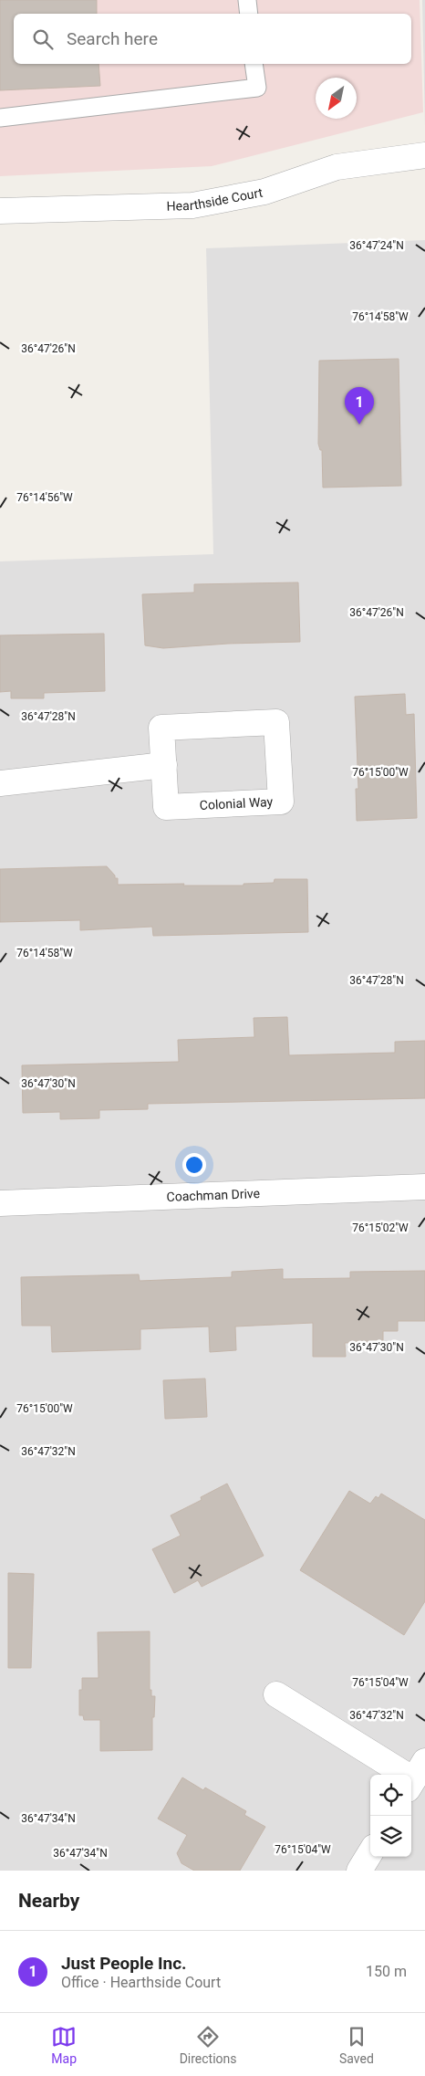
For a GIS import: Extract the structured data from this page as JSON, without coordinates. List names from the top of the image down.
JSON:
{
  "streets": {
    "street": ["Hearthside Court", "Colonial Way", "Coachman Drive"]
  },
  "north": "bottom left",
  "page": {
    "search": "Search here",
    "pins": "1",
    "heading": "Nearby",
    "list": [
      {
        "mark": "1",
        "name": "Just People Inc.",
        "note": "Office · Hearthside Court",
        "value": "150 m"
      }
    ],
    "nav": ["Map", "Directions", "Saved"]
  },
  "coordinates": [
    "36°47'24\"N",
    "76°14'58\"W",
    "36°47'26\"N",
    "76°14'56\"W",
    "36°47'28\"N",
    "76°15'00\"W",
    "36°47'30\"N",
    "76°15'02\"W",
    "36°47'32\"N",
    "76°15'04\"W",
    "36°47'34\"N"
  ]
}
